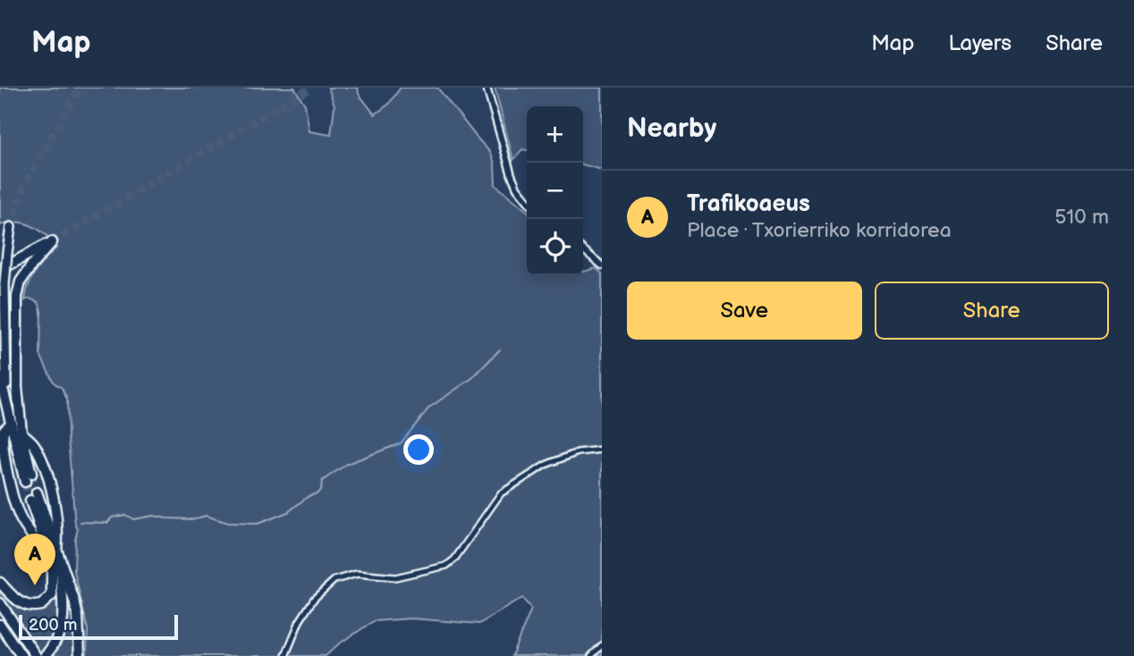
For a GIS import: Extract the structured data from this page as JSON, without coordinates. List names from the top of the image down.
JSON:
{
  "scale_bar": "200 m",
  "page": {
    "header": "Map",
    "nav": ["Map", "Layers", "Share"],
    "heading": "Nearby",
    "map_buttons": ["+", "−"],
    "list": [
      {
        "mark": "A",
        "name": "Trafikoaeus",
        "note": "Place · Txorierriko korridorea",
        "value": "510 m"
      }
    ],
    "buttons": ["Save", "Share"],
    "pins": "A",
    "scale": "200 m"
  }
}
